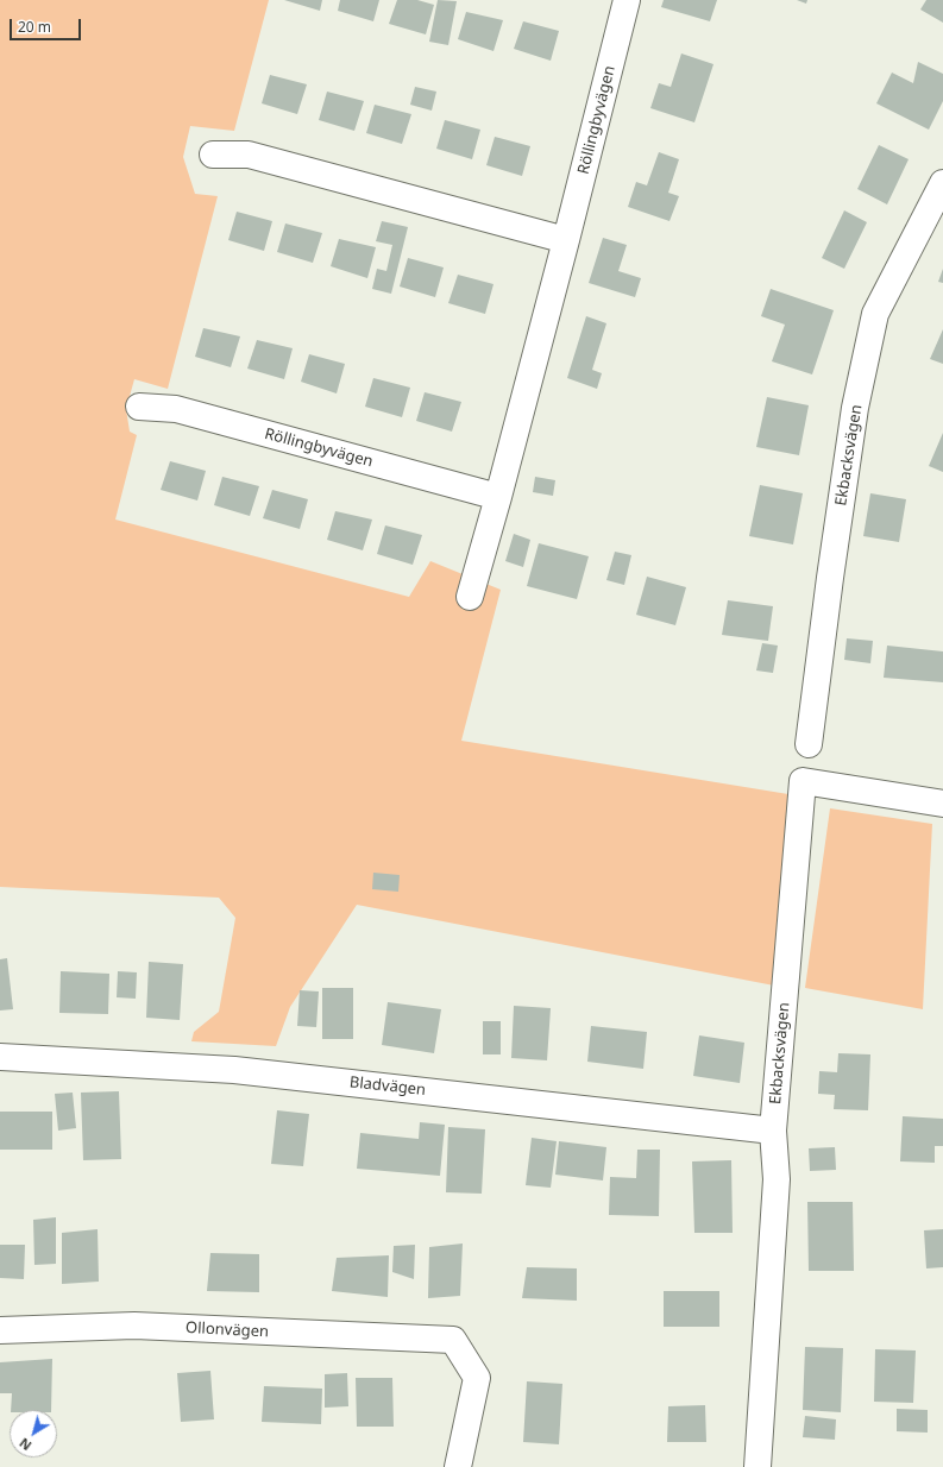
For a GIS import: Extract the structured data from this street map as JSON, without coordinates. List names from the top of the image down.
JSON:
{
  "streets": {
    "street": [
      "Röllingbyvägen",
      "Ekbacksvägen",
      "Bladvägen",
      "Ollonvägen"
    ]
  },
  "crossings": [
    ["Ekbacksvägen", "Bladvägen"]
  ],
  "scale_bar": "20 m",
  "north": "bottom left"
}
